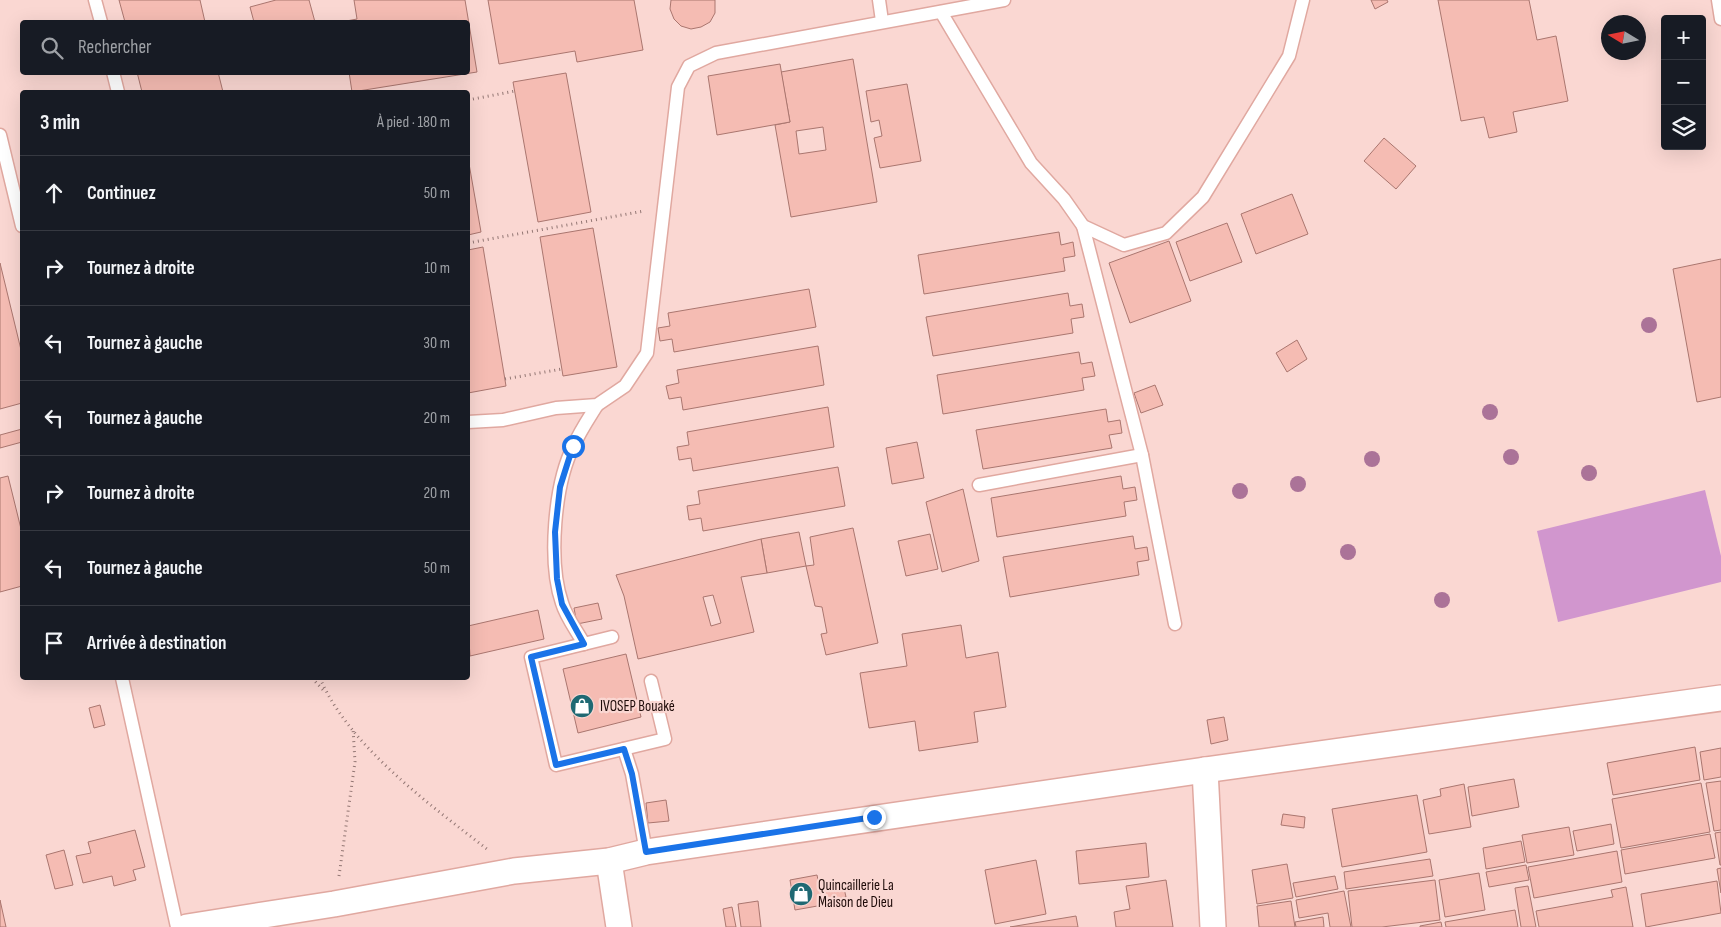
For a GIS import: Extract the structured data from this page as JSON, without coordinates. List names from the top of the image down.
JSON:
{
  "places": {
    "shop": ["IVOSEP Bouaké", "Quincaillerie La Maison de Dieu"]
  },
  "north": "left",
  "page": {
    "map_buttons": ["+", "−"],
    "search": "Rechercher",
    "heading": ["3 min", "À pied · 180 m"],
    "list": [
      ["Continuez", "50 m"],
      ["Tournez à droite", "10 m"],
      ["Tournez à gauche", "30 m"],
      ["Tournez à gauche", "20 m"],
      ["Tournez à droite", "20 m"],
      ["Tournez à gauche", "50 m"],
      "Arrivée à destination"
    ]
  }
}
